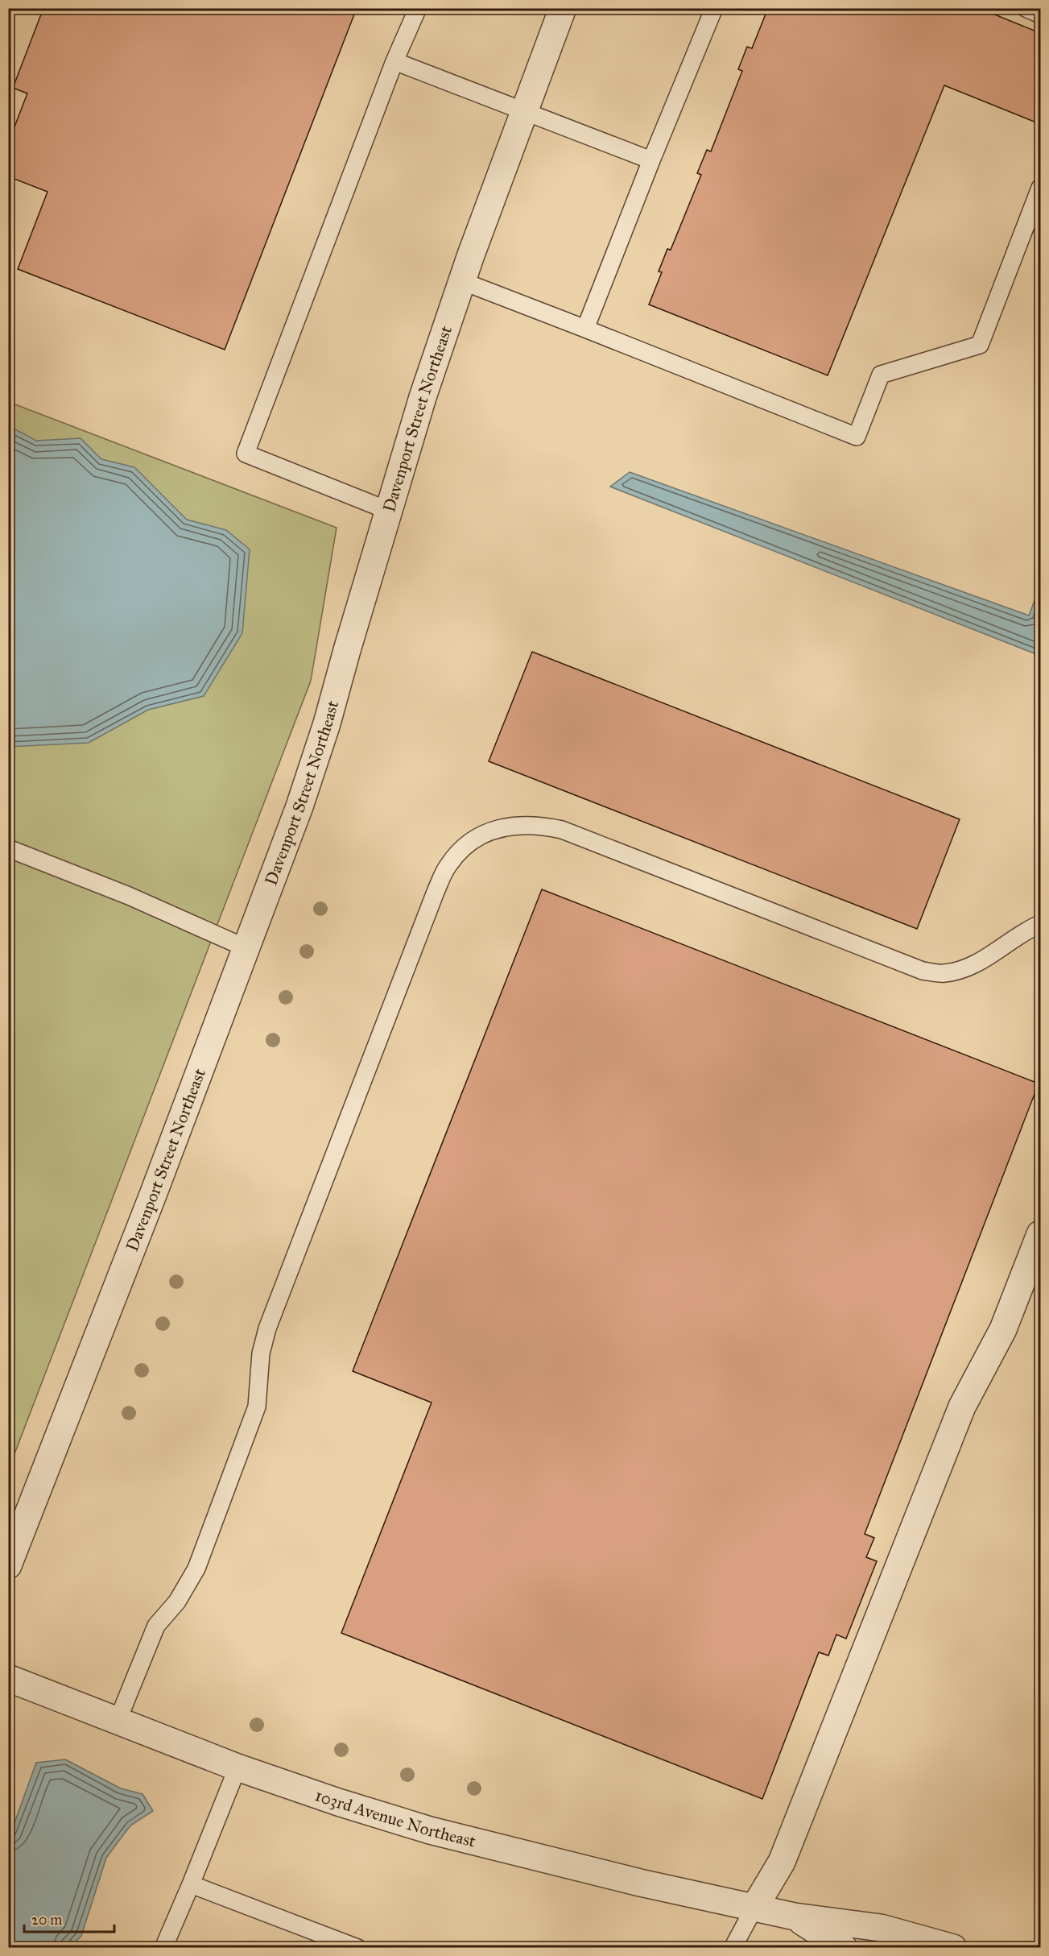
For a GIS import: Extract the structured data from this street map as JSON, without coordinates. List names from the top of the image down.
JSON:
{
  "streets": {
    "street": ["Davenport Street Northeast", "103rd Avenue Northeast"]
  },
  "scale_bar": "20 m"
}
